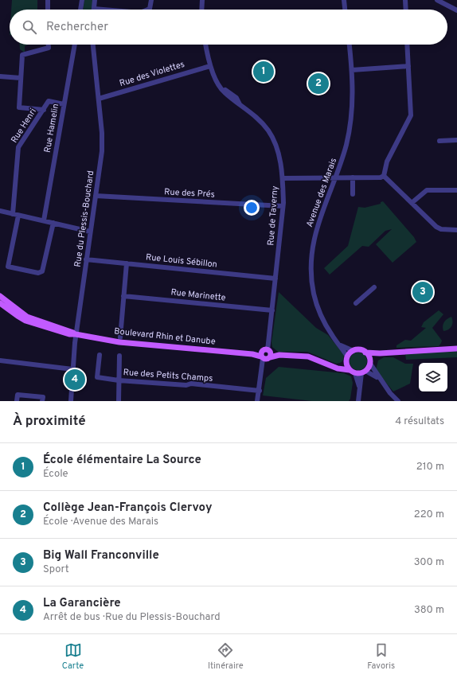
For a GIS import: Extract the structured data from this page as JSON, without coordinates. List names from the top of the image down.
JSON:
{
  "streets": {
    "main road": ["Boulevard Rhin et Danube"],
    "street": [
      "Rue des Violettes",
      "Rue Henri",
      "Rue Hamelin",
      "Avenue des Marais",
      "Rue des Prés",
      "Rue de Taverny",
      "Rue du Plessis-Bouchard",
      "Rue Louis Sébillon",
      "Rue Marinette",
      "Rue des Petits Champs"
    ]
  },
  "crossings": [
    ["Rue des Violettes", "Rue de Taverny"],
    ["Rue des Violettes", "Rue du Plessis-Bouchard"],
    ["Rue Henri", "Rue Hamelin"],
    ["Avenue des Marais", "Boulevard Rhin et Danube"],
    ["Rue des Prés", "Rue de Taverny"],
    ["Rue des Prés", "Rue du Plessis-Bouchard"],
    ["Rue de Taverny", "Rue Louis Sébillon"],
    ["Rue de Taverny", "Rue Marinette"],
    ["Rue de Taverny", "Boulevard Rhin et Danube"],
    ["Rue de Taverny", "Rue des Petits Champs"],
    ["Rue du Plessis-Bouchard", "Rue Louis Sébillon"],
    ["Rue du Plessis-Bouchard", "Boulevard Rhin et Danube"]
  ],
  "page": {
    "search": "Rechercher",
    "pins": [
      "1",
      "2",
      "3",
      "4"
    ],
    "heading": ["À proximité", "4 résultats"],
    "list": [
      {
        "mark": "1",
        "name": "École élémentaire La Source",
        "note": "École",
        "value": "210 m"
      },
      {
        "mark": "2",
        "name": "Collège Jean-François Clervoy",
        "note": "École · Avenue des Marais",
        "value": "220 m"
      },
      {
        "mark": "3",
        "name": "Big Wall Franconville",
        "note": "Sport",
        "value": "300 m"
      },
      {
        "mark": "4",
        "name": "La Garancière",
        "note": "Arrêt de bus · Rue du Plessis-Bouchard",
        "value": "380 m"
      }
    ],
    "nav": ["Carte", "Itinéraire", "Favoris"]
  }
}
